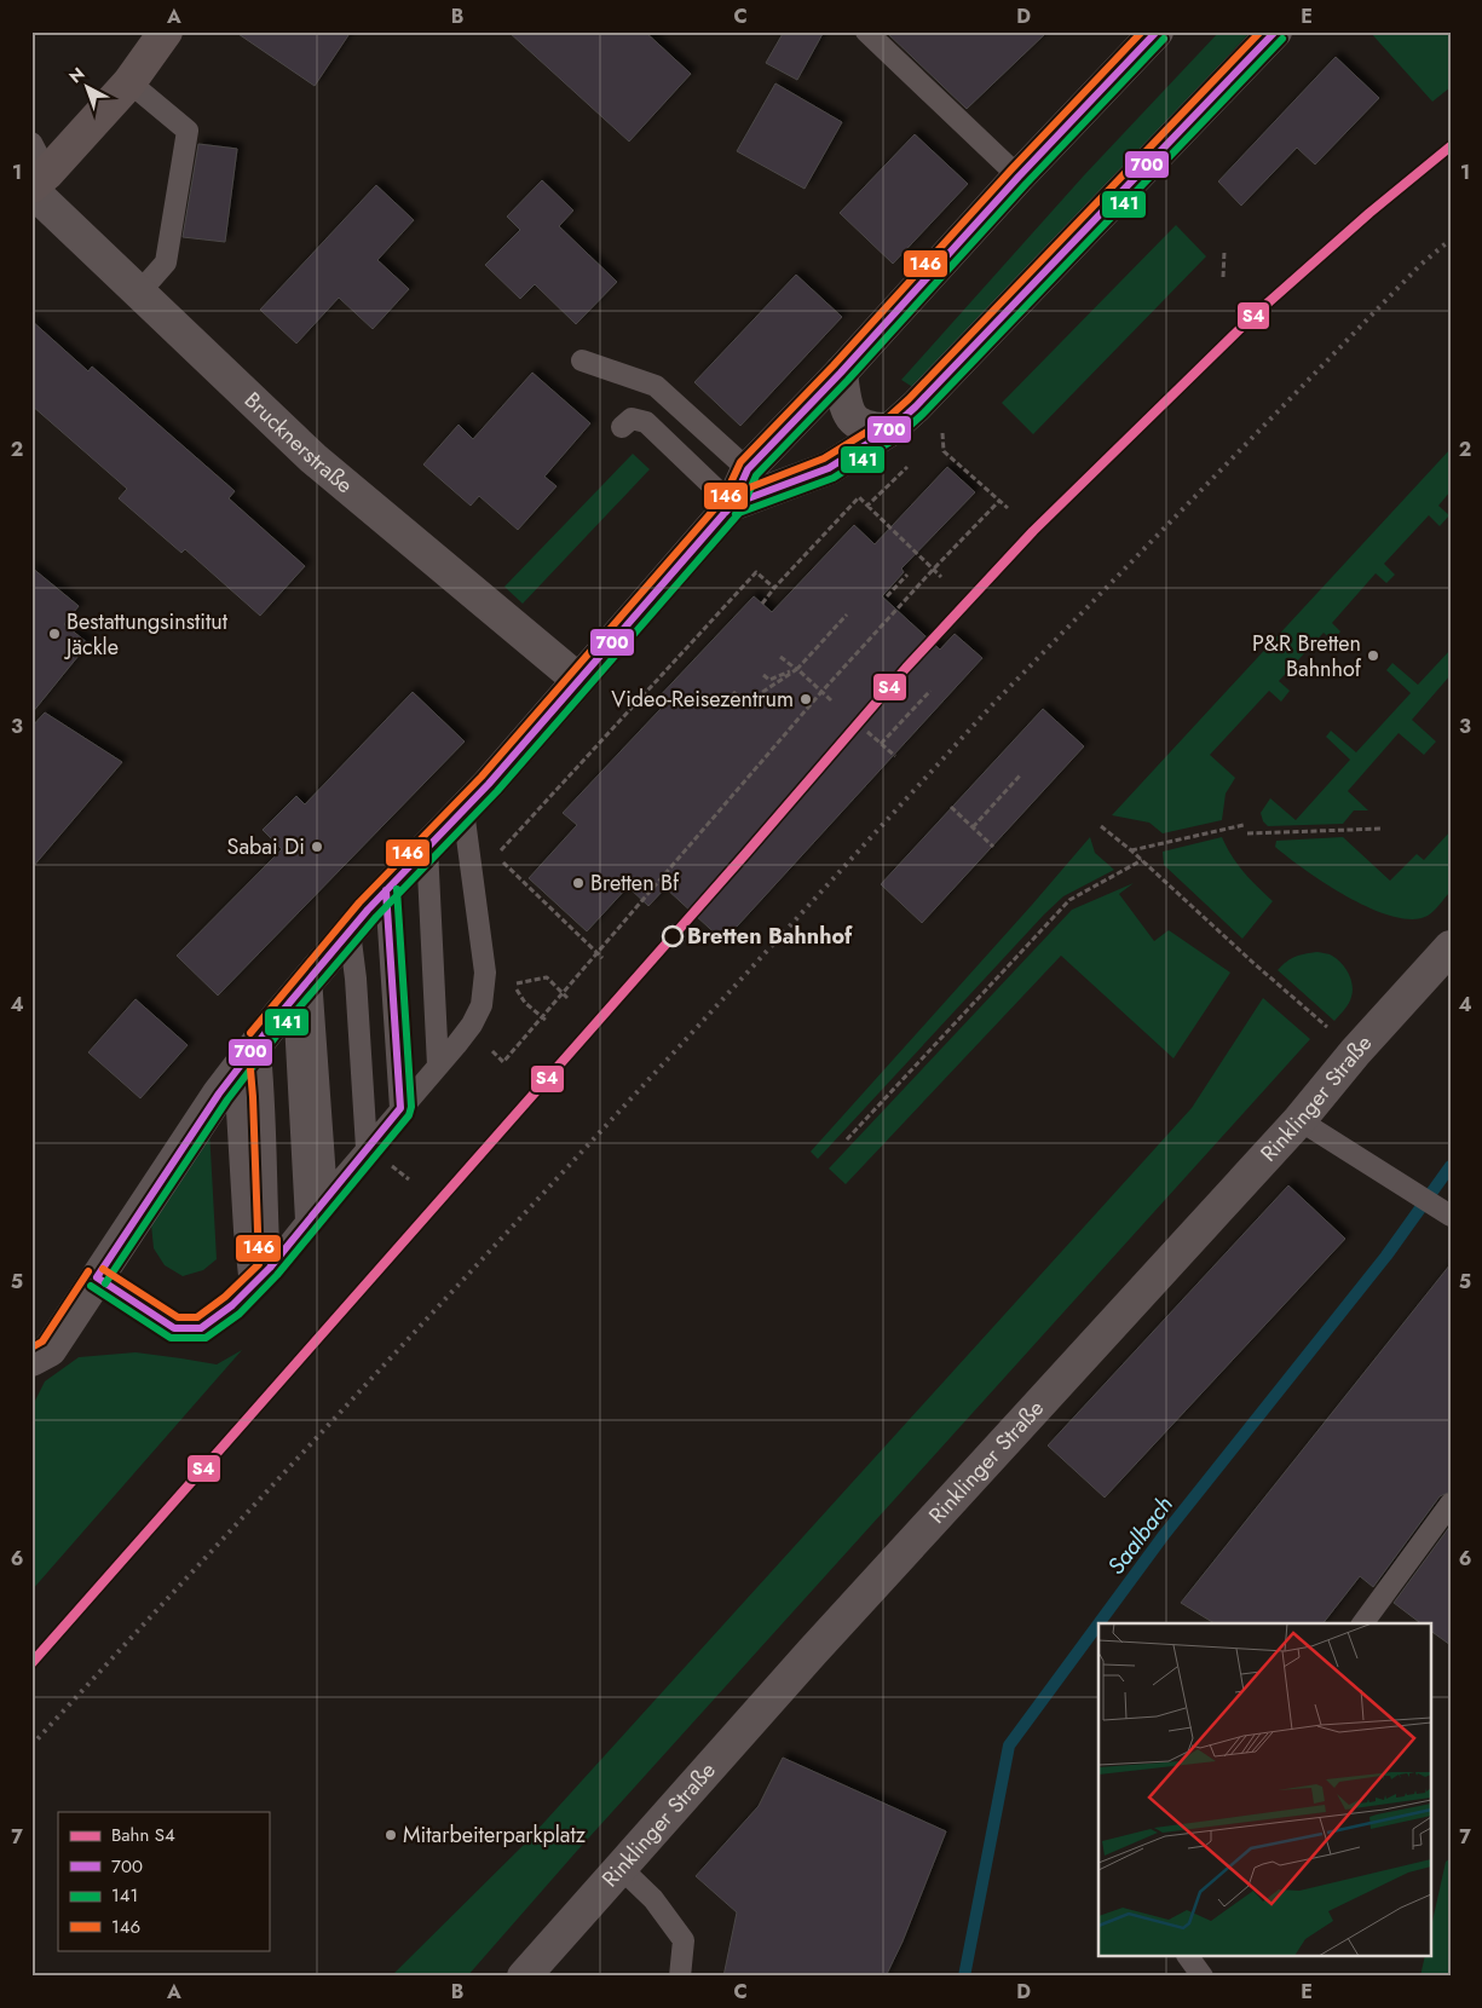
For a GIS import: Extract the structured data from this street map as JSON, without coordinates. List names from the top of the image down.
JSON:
{
  "streets": {
    "street": ["Brucknerstraße", "Rinklinger Straße"]
  },
  "water": ["Saalbach"],
  "places": [
    "Bestattungsinstitut Jäckle",
    "P&R Bretten Bahnhof",
    "Video-Reisezentrum",
    "Sabai Di",
    "Bretten Bf",
    "Bretten Bahnhof",
    "Mitarbeiterparkplatz"
  ],
  "lines": [
    "transit line 700",
    "transit line 146",
    "transit line 141",
    "rail line S4"
  ],
  "legend": [
    "Bahn S4",
    "700",
    "141",
    "146"
  ],
  "north": "top left",
  "grid": {
    "columns": [
      "A",
      "B",
      "C",
      "D",
      "E"
    ],
    "rows": [
      "1",
      "2",
      "3",
      "4",
      "5",
      "6",
      "7"
    ]
  }
}
